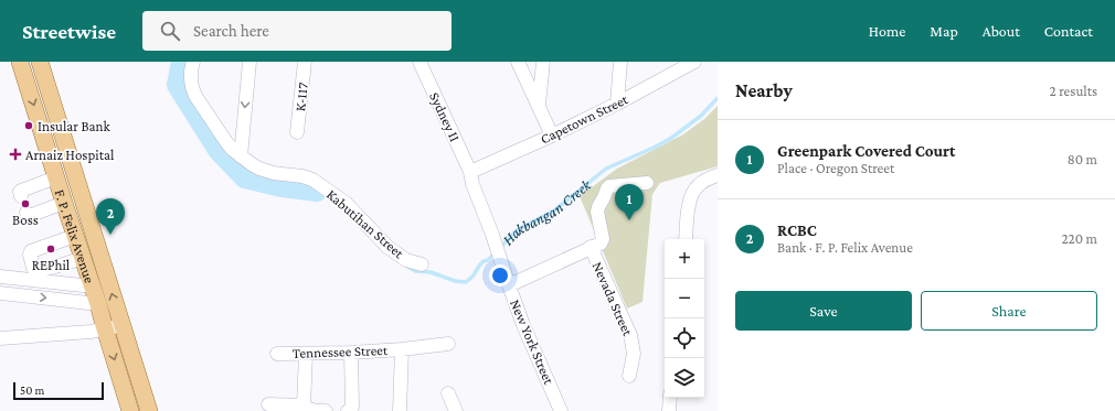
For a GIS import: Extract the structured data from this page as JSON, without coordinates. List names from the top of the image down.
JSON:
{
  "streets": {
    "main road": ["F. P. Felix Avenue"],
    "street": [
      "K-117",
      "Sydney II",
      "Capetown Street",
      "Kabutihan Street",
      "Nevada Street",
      "New York Street",
      "Tennessee Street"
    ]
  },
  "crossings": [
    ["Sydney II", "Capetown Street"],
    ["Sydney II", "New York Street"],
    ["Capetown Street", "New York Street"]
  ],
  "water": ["Hakbangan Creek"],
  "places": {
    "other": ["Insular Bank", "Boss", "REPhil"],
    "health": ["Arnaiz Hospital"]
  },
  "scale_bar": "50 m",
  "page": {
    "header": "Streetwise",
    "search": "Search here",
    "nav": [
      "Home",
      "Map",
      "About",
      "Contact"
    ],
    "heading": ["Nearby", "2 results"],
    "list": [
      {
        "mark": "1",
        "name": "Greenpark Covered Court",
        "note": "Place · Oregon Street",
        "value": "80 m"
      },
      {
        "mark": "2",
        "name": "RCBC",
        "note": "Bank · F. P. Felix Avenue",
        "value": "220 m"
      }
    ],
    "pins": ["1", "2"],
    "map_buttons": ["+", "−"],
    "buttons": ["Save", "Share"],
    "scale": "50 m"
  }
}
